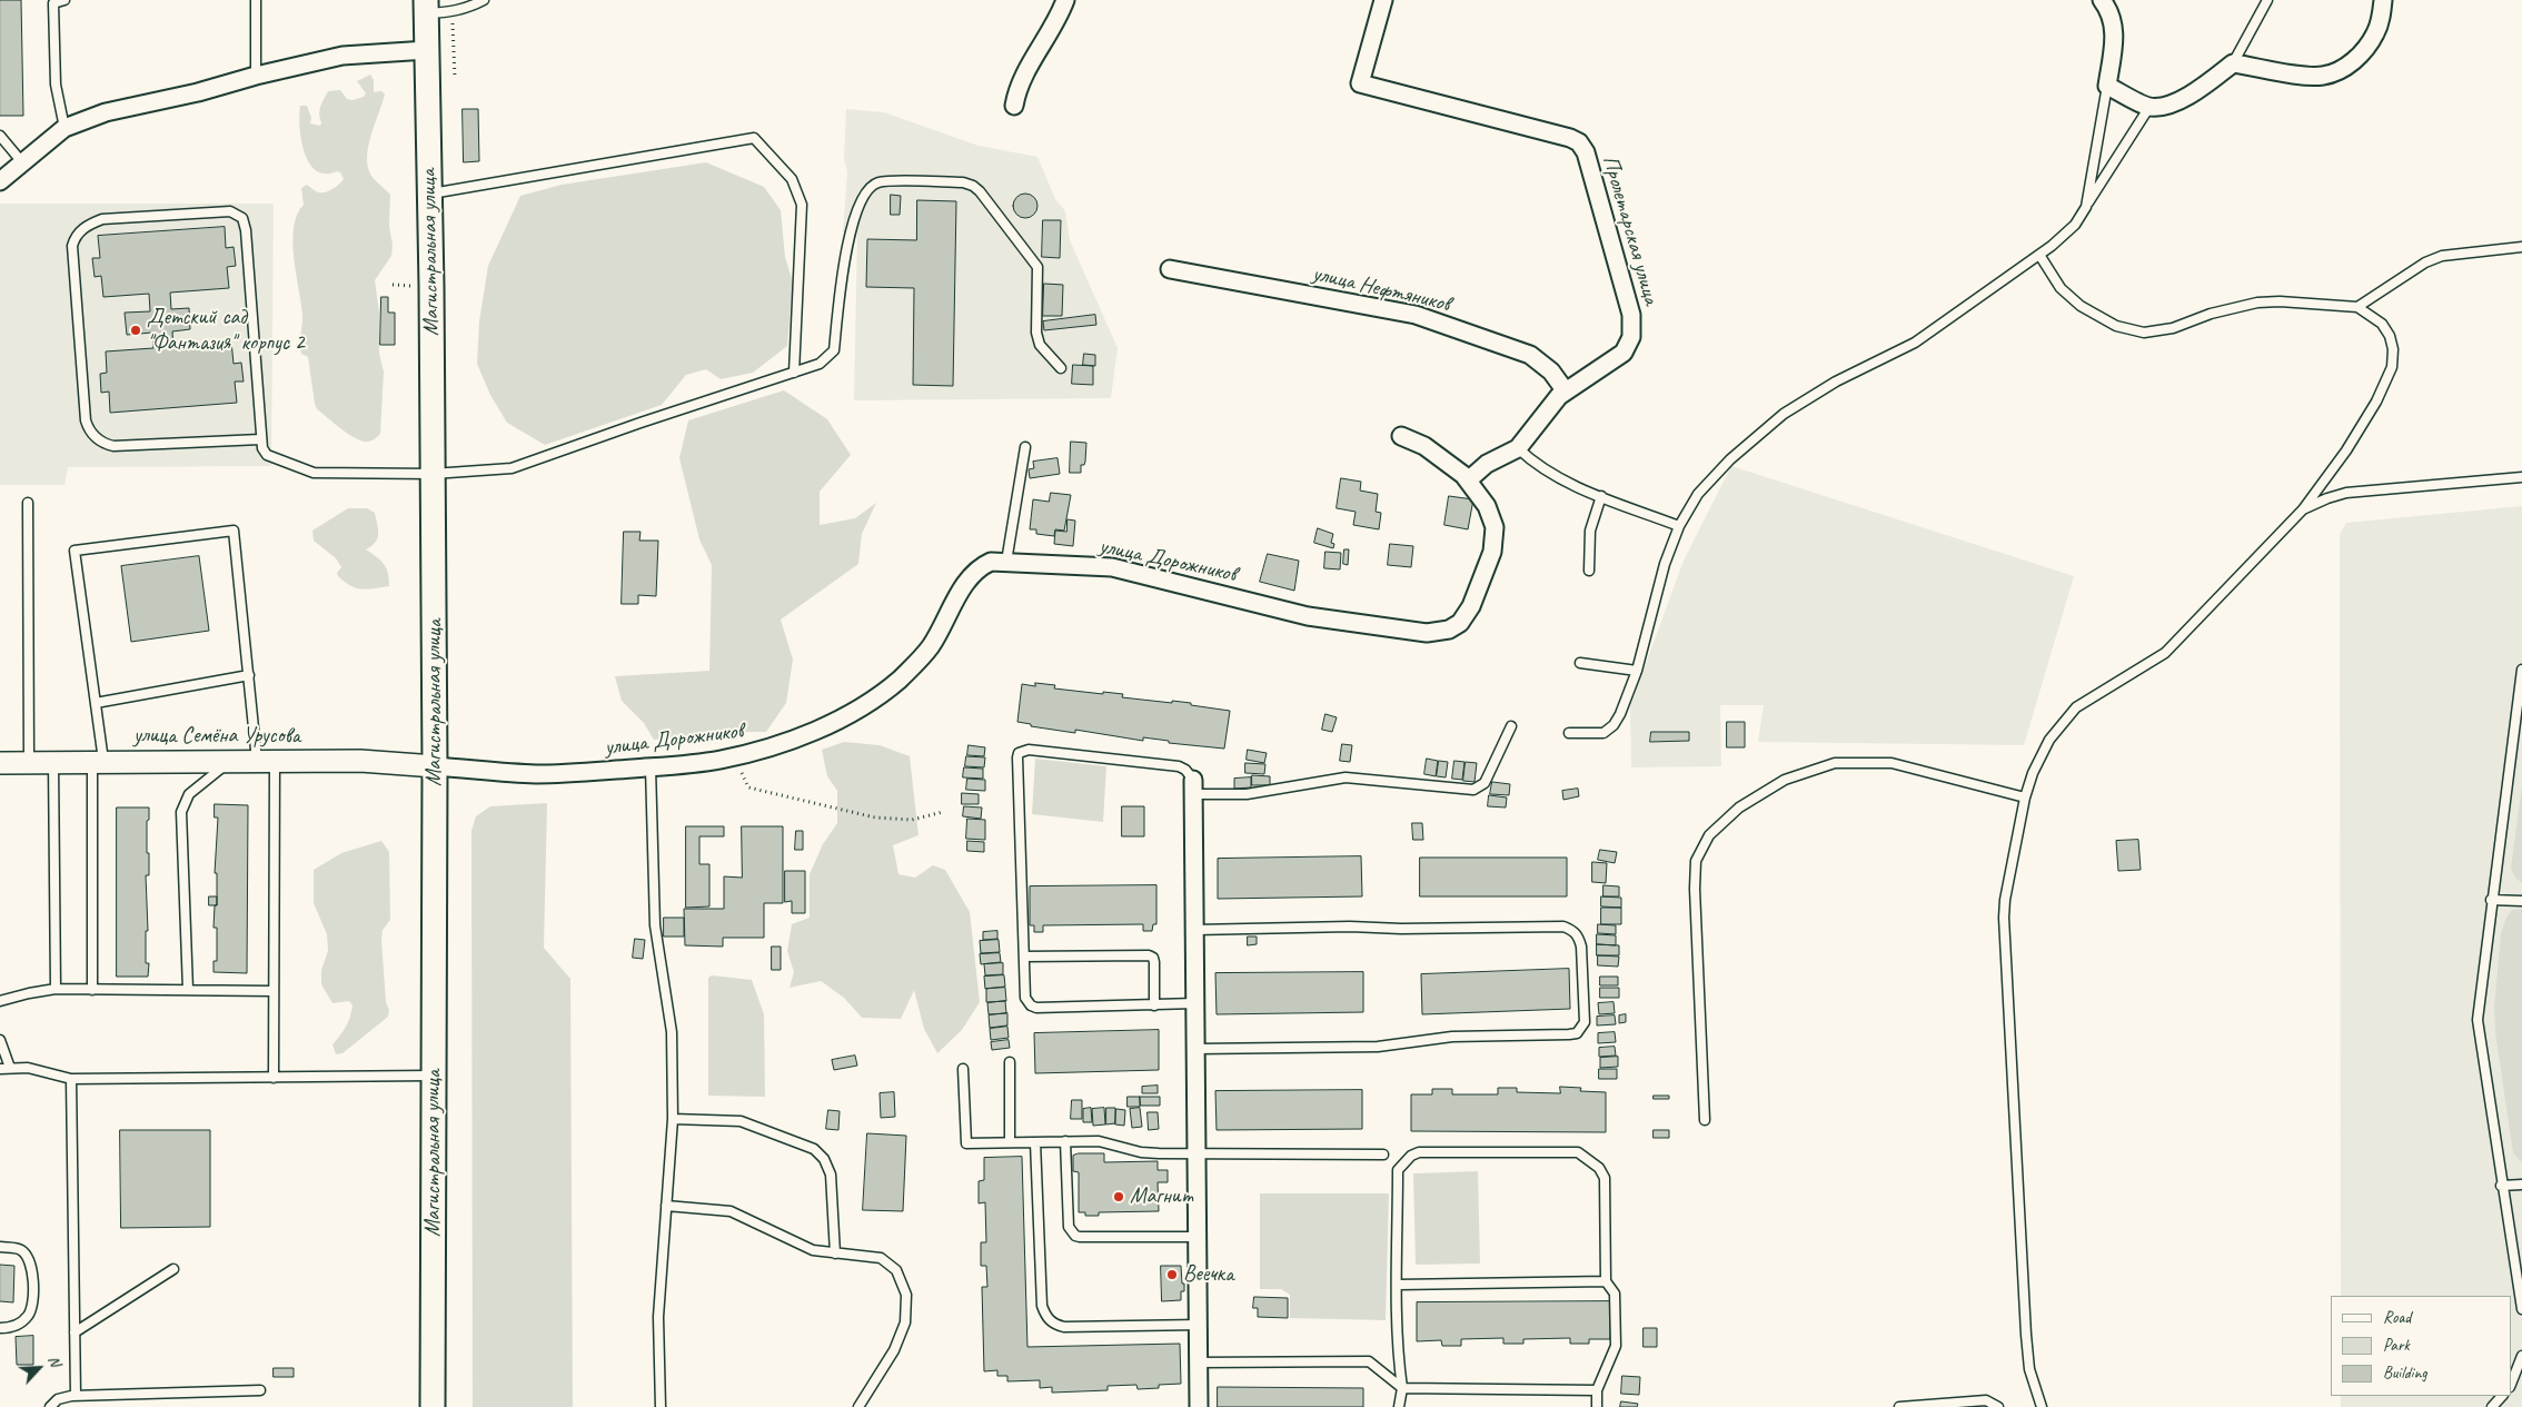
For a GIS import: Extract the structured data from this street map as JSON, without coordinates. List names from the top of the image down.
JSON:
{
  "streets": {
    "main road": ["Магистральная улица"],
    "street": [
      "Пролетарская улица",
      "улица Нефтяников",
      "улица Дорожников",
      "улица Семёна Урусова"
    ]
  },
  "crossings": [
    ["Пролетарская улица", "улица Нефтяников"],
    ["Пролетарская улица", "улица Дорожников"],
    ["Магистральная улица", "улица Дорожников"],
    ["Магистральная улица", "улица Семёна Урусова"],
    ["улица Дорожников", "улица Семёна Урусова"]
  ],
  "places": ["Детский сад \"Фантазия\" корпус 2", "Магнит", "Веечка"],
  "legend": ["Road", "Park", "Building"],
  "north": "top right"
}
